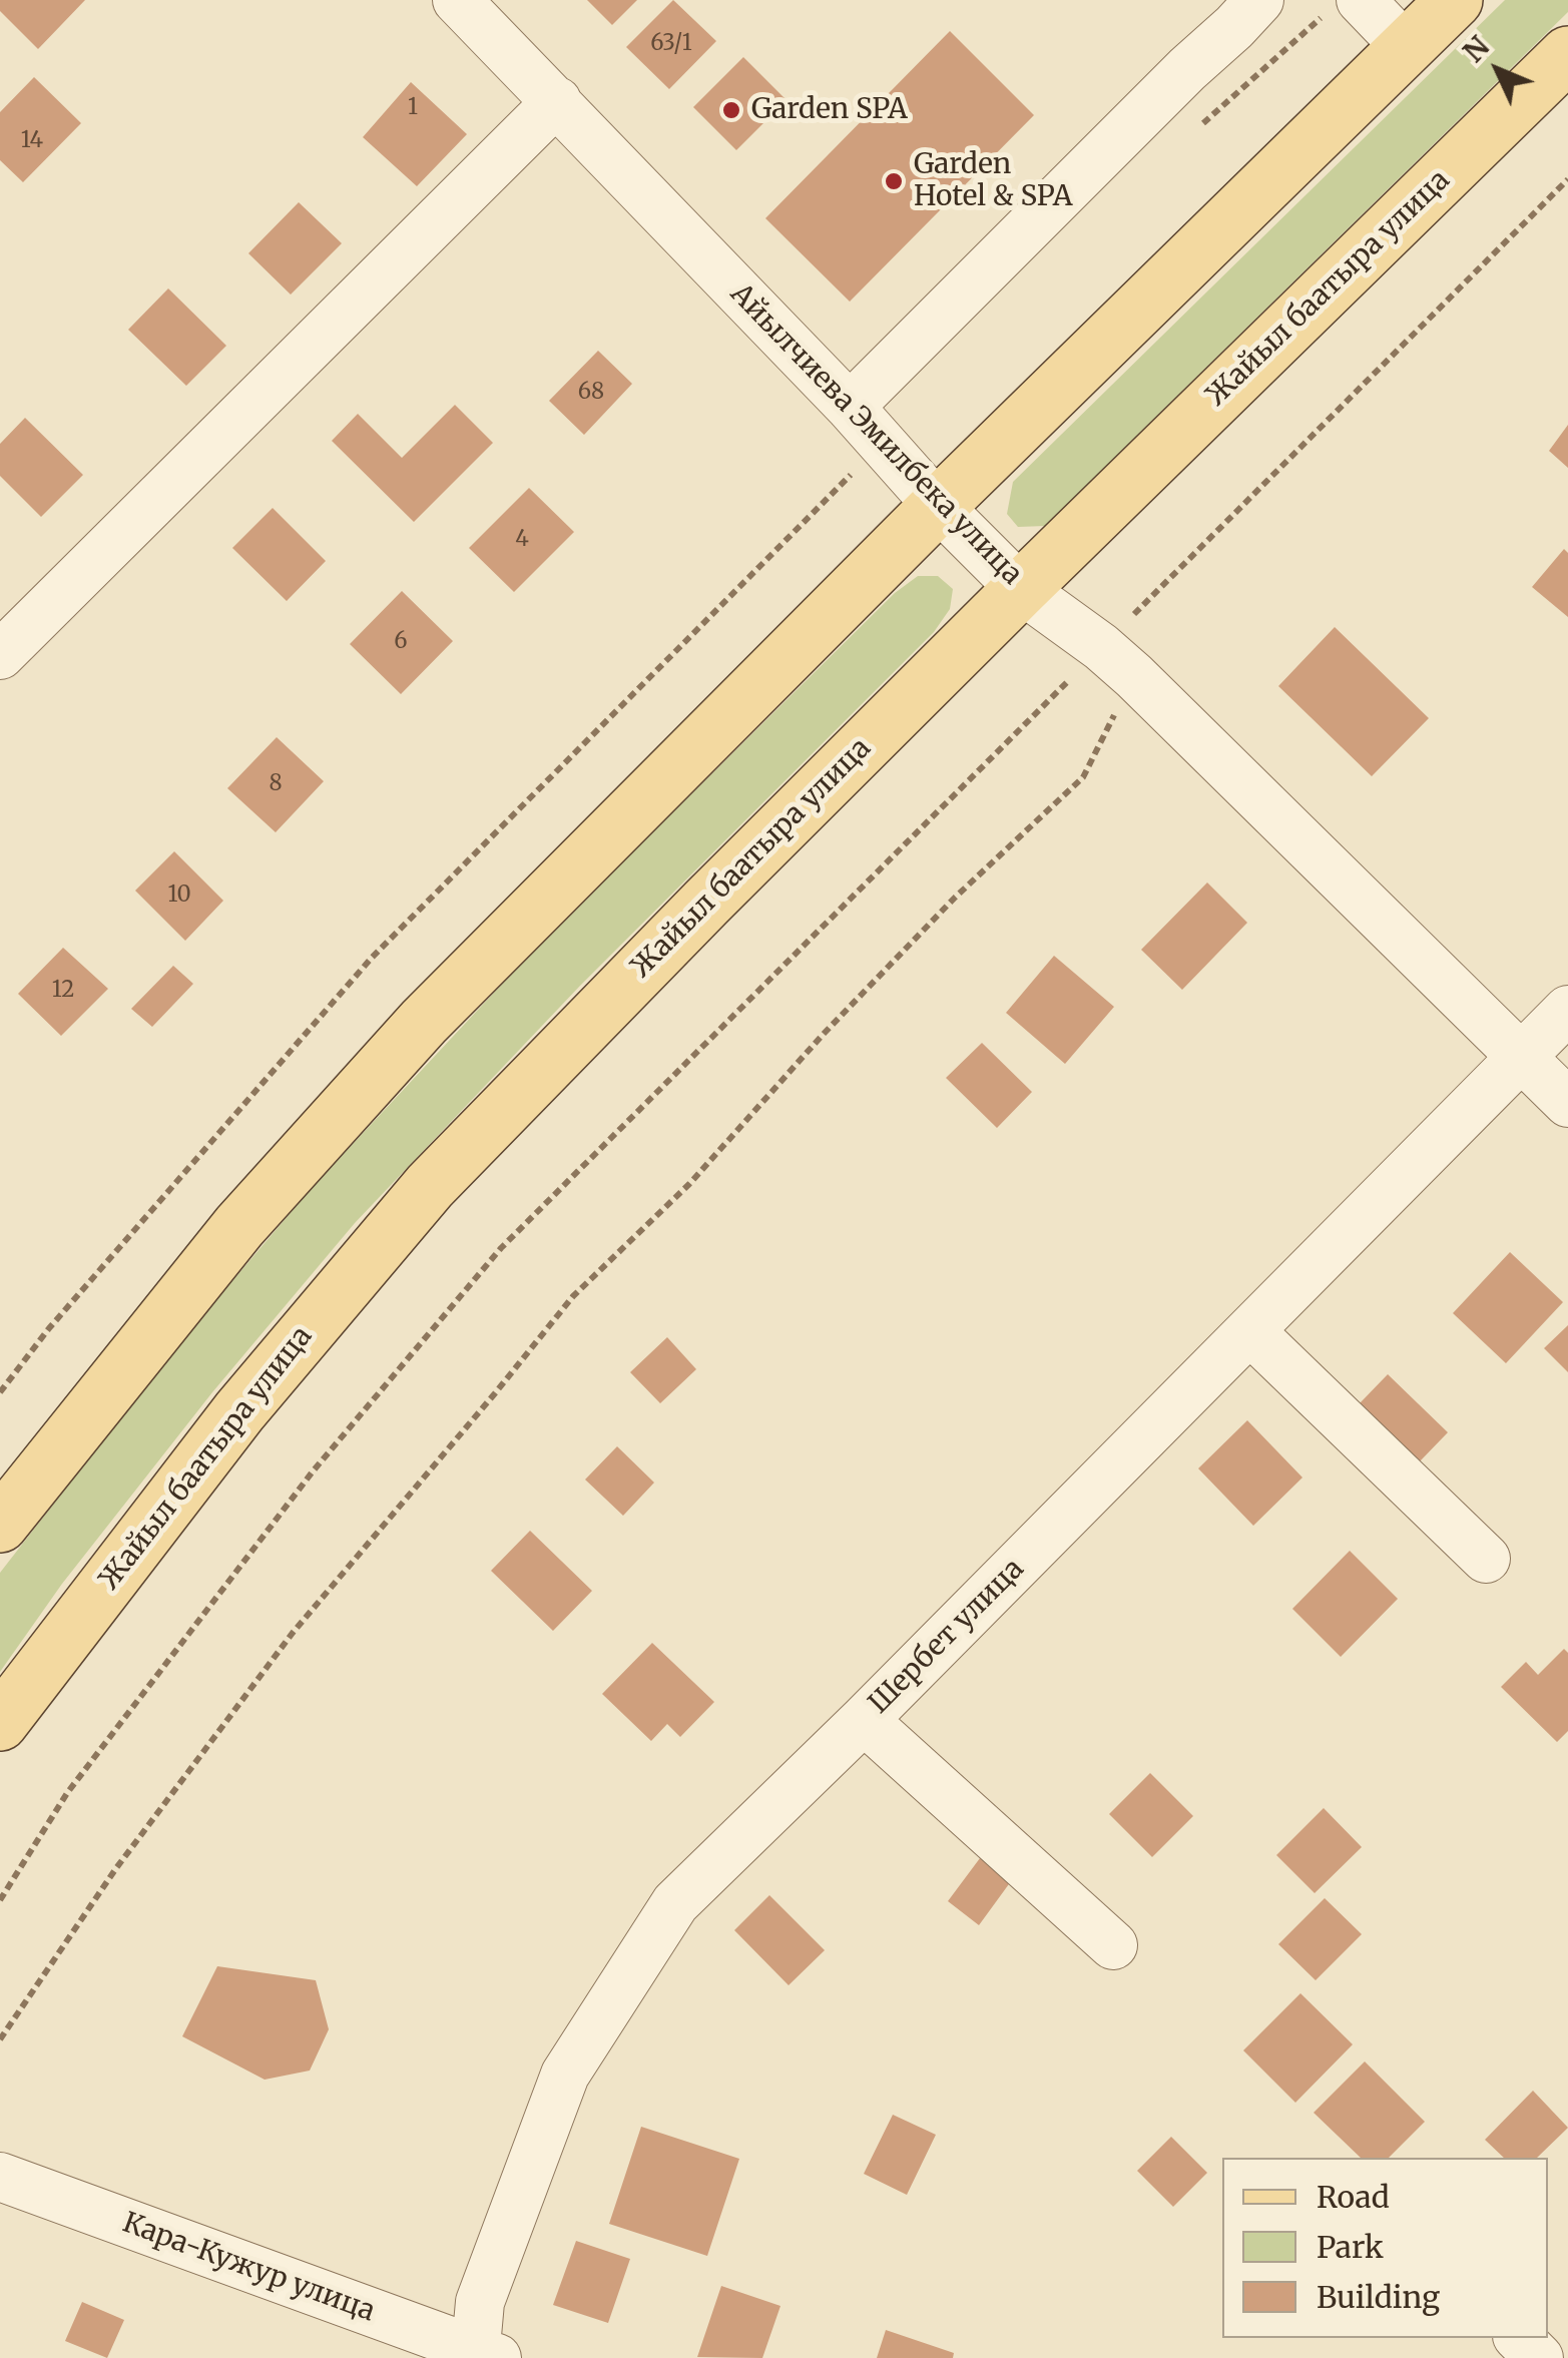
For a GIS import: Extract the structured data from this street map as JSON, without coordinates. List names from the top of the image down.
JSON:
{
  "streets": {
    "main road": ["Жайыл баатыра улица"],
    "street": ["Айылчиева Эмилбека улица", "Шербет улица", "Кара-Кужур улица"]
  },
  "crossings": [
    ["Жайыл баатыра улица", "Айылчиева Эмилбека улица"],
    ["Айылчиева Эмилбека улица", "Шербет улица"],
    ["Шербет улица", "Кара-Кужур улица"]
  ],
  "places": ["Garden SPA", "Garden Hotel & SPA"],
  "house_numbers": [
    "63/1",
    "1",
    "14",
    "68",
    "4",
    "6",
    "8",
    "10",
    "12"
  ],
  "legend": ["Road", "Park", "Building"],
  "north": "top left"
}
